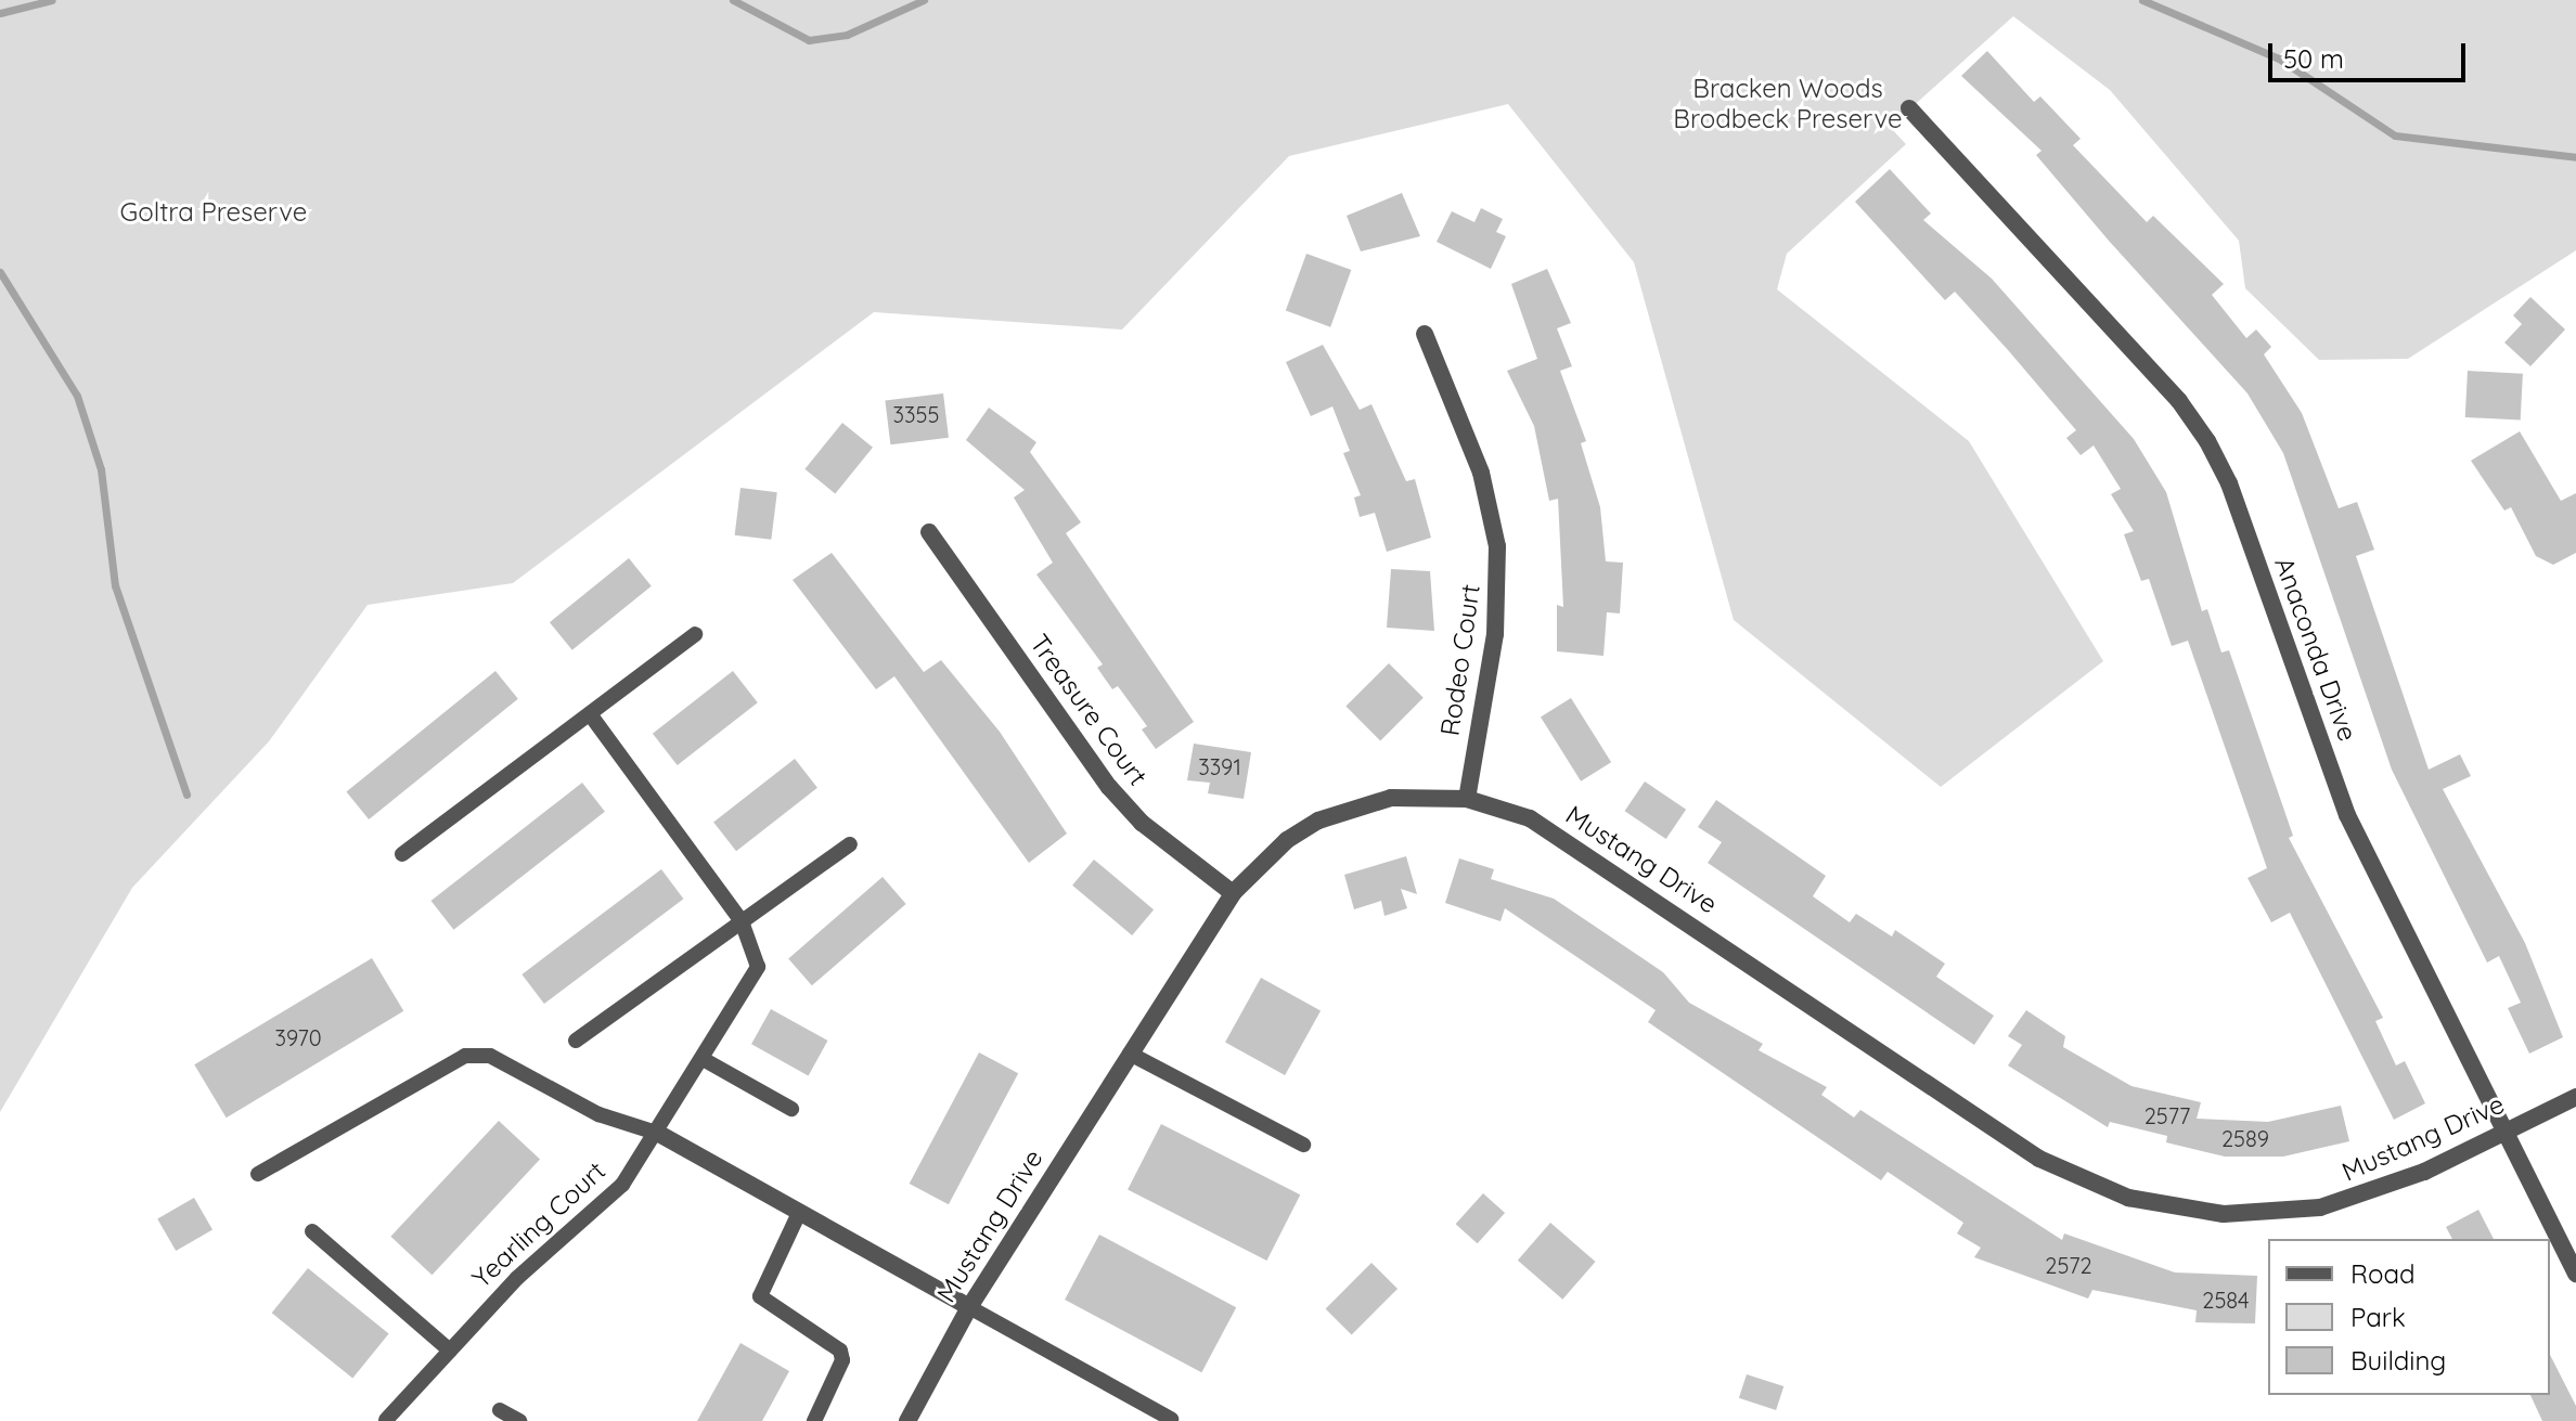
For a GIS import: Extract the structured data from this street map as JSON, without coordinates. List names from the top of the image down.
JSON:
{
  "streets": {
    "street": [
      "Anaconda Drive",
      "Rodeo Court",
      "Treasure Court",
      "Mustang Drive"
    ],
    "lane": ["Yearling Court"]
  },
  "crossings": [
    ["Anaconda Drive", "Mustang Drive"],
    ["Rodeo Court", "Mustang Drive"],
    ["Treasure Court", "Mustang Drive"]
  ],
  "parks": ["Bracken Woods Brodbeck Preserve", "Goltra Preserve"],
  "house_numbers": [
    "3355",
    "3391",
    "3970",
    "2577",
    "2589",
    "2572",
    "2584"
  ],
  "legend": ["Road", "Park", "Building"],
  "scale_bar": "50 m"
}
